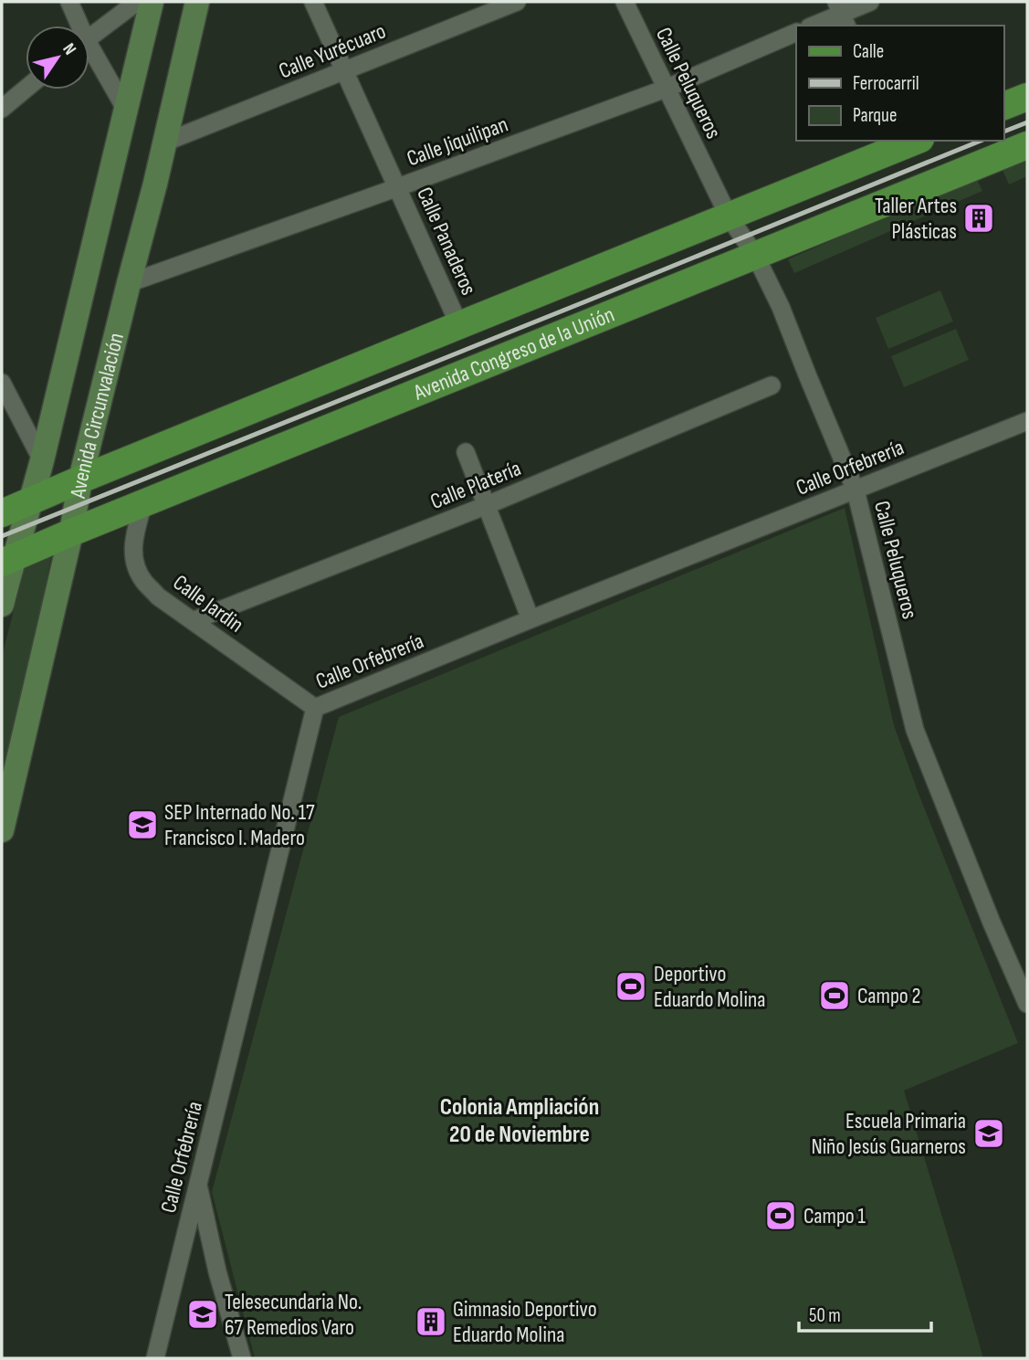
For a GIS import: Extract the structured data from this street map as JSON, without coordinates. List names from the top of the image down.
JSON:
{
  "streets": {
    "main road": ["Avenida Congreso de la Unión", "Avenida Circunvalación"],
    "street": [
      "Calle Yurécuaro",
      "Calle Peluqueros",
      "Calle Jiquilipan",
      "Calle Panaderos",
      "Calle Orfebrería",
      "Calle Platería",
      "Calle Jardin"
    ]
  },
  "crossings": [
    ["Calle Yurécuaro", "Calle Panaderos"],
    ["Calle Yurécuaro", "Avenida Circunvalación"],
    ["Calle Peluqueros", "Calle Jiquilipan"],
    ["Calle Peluqueros", "Avenida Congreso de la Unión"],
    ["Calle Peluqueros", "Calle Orfebrería"],
    ["Calle Jiquilipan", "Calle Panaderos"],
    ["Calle Jiquilipan", "Avenida Circunvalación"],
    ["Calle Panaderos", "Avenida Congreso de la Unión"],
    ["Avenida Congreso de la Unión", "Avenida Circunvalación"],
    ["Avenida Congreso de la Unión", "Calle Jardin"],
    ["Calle Orfebrería", "Calle Jardin"],
    ["Calle Platería", "Calle Jardin"]
  ],
  "districts": ["Colonia Ampliación 20 de Noviembre"],
  "places": {
    "building": ["Taller Artes Plásticas", "Gimnasio Deportivo Eduardo Molina"],
    "school or university": ["SEP Internado No. 17 Francisco I. Madero", "Escuela Primaria Niño Jesús Guarneros", "Telesecundaria No. 67 Remedios Varo"],
    "sports": ["Deportivo Eduardo Molina", "Campo 2", "Campo 1"]
  },
  "legend": ["Calle", "Ferrocarril", "Parque"],
  "scale_bar": "50 m",
  "north": "top right"
}
